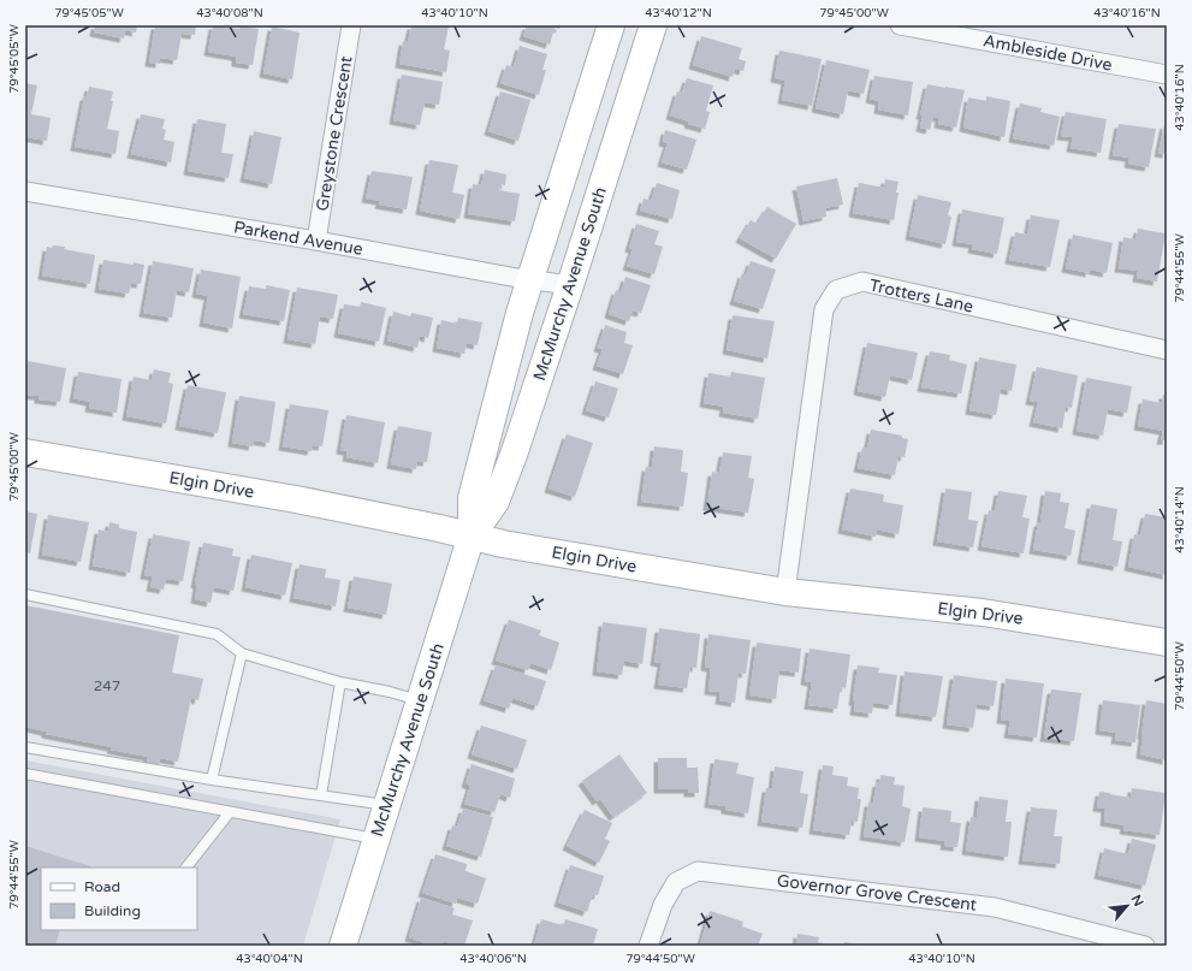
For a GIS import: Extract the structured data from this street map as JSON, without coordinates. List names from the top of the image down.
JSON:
{
  "streets": {
    "street": [
      "Ambleside Drive",
      "Greystone Crescent",
      "Parkend Avenue",
      "McMurchy Avenue South",
      "Trotters Lane",
      "Elgin Drive",
      "Governor Grove Crescent"
    ]
  },
  "crossings": [
    ["Greystone Crescent", "Parkend Avenue"],
    ["Parkend Avenue", "McMurchy Avenue South"],
    ["McMurchy Avenue South", "Elgin Drive"],
    ["Trotters Lane", "Elgin Drive"]
  ],
  "house_numbers": ["247"],
  "legend": ["Road", "Building"],
  "north": "top right",
  "coordinates": [
    "79°45'05\"W",
    "43°40'08\"N",
    "43°40'10\"N",
    "43°40'12\"N",
    "79°45'00\"W",
    "43°40'16\"N",
    "79°44'55\"W",
    "43°40'14\"N",
    "79°44'50\"W",
    "43°40'04\"N",
    "43°40'06\"N"
  ]
}
